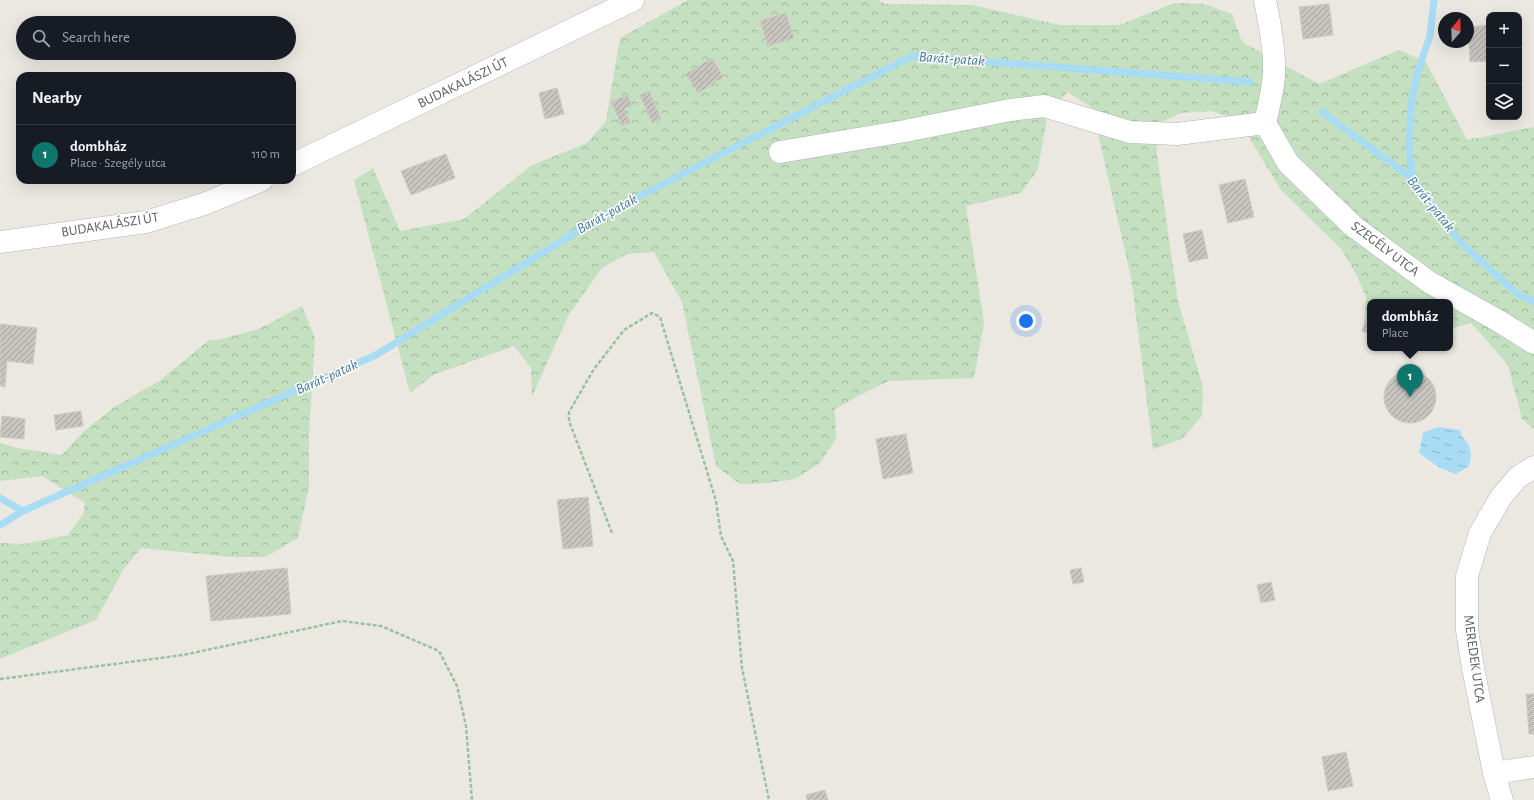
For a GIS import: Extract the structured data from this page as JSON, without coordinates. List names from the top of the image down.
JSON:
{
  "streets": {
    "street": ["BUDAKALÁSZI ÚT", "SZEGÉLY UTCA", "MEREDEK UTCA"]
  },
  "water": ["Barát-patak"],
  "north": "top",
  "page": {
    "map_buttons": ["+", "−"],
    "search": "Search here",
    "heading": "Nearby",
    "list": [
      {
        "mark": "1",
        "name": "dombház",
        "note": "Place · Szegély utca",
        "value": "110 m"
      }
    ],
    "popup": ["dombház", "Place"],
    "pins": "1"
  }
}
